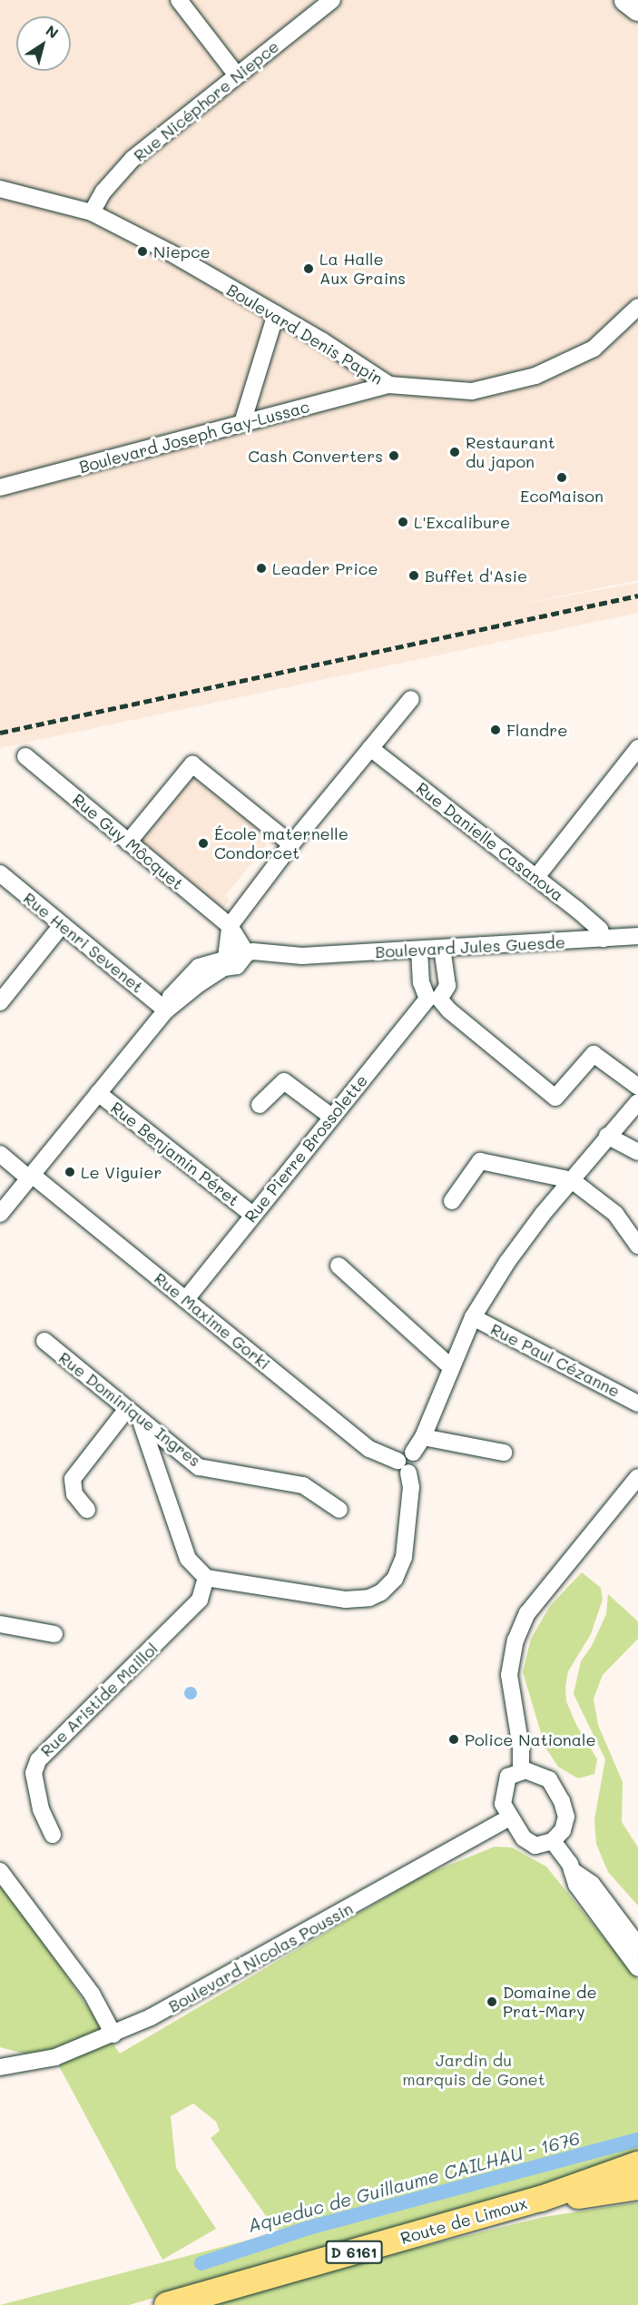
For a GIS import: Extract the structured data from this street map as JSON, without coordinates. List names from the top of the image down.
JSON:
{
  "streets": {
    "main road": ["Route de Limoux", "D 6161"],
    "street": [
      "Rue Nicéphore Niepce",
      "Boulevard Denis Papin",
      "Boulevard Joseph Gay-Lussac",
      "Rue Guy Môcquet",
      "Rue Danielle Casanova",
      "Rue Henri Sevenet",
      "Boulevard Jules Guesde",
      "Rue Pierre Brossolette",
      "Rue Benjamin Péret",
      "Rue Maxime Gorki",
      "Rue Paul Cézanne",
      "Rue Dominique Ingres",
      "Rue Aristide Maillol",
      "Boulevard Nicolas Poussin"
    ]
  },
  "crossings": [
    ["Rue Nicéphore Niepce", "Boulevard Denis Papin"],
    ["Boulevard Denis Papin", "Boulevard Joseph Gay-Lussac"],
    ["Rue Danielle Casanova", "Boulevard Jules Guesde"],
    ["Rue Henri Sevenet", "Boulevard Jules Guesde"],
    ["Boulevard Jules Guesde", "Rue Benjamin Péret"],
    ["Boulevard Jules Guesde", "Rue Maxime Gorki"],
    ["Rue Pierre Brossolette", "Rue Benjamin Péret"],
    ["Rue Pierre Brossolette", "Rue Maxime Gorki"],
    ["Route de Limoux", "D 6161"]
  ],
  "water": ["Aqueduc de Guillaume CAILHAU - 1676"],
  "parks": ["Jardin du marquis de Gonet"],
  "places": [
    "Niepce",
    "La Halle Aux Grains",
    "Restaurant du japon",
    "Cash Converters",
    "EcoMaison",
    "L'Excalibure",
    "Leader Price",
    "Buffet d'Asie",
    "Flandre",
    "École maternelle Condorcet",
    "Le Viguier",
    "Police Nationale",
    "Domaine de Prat-Mary"
  ],
  "north": "top right"
}
